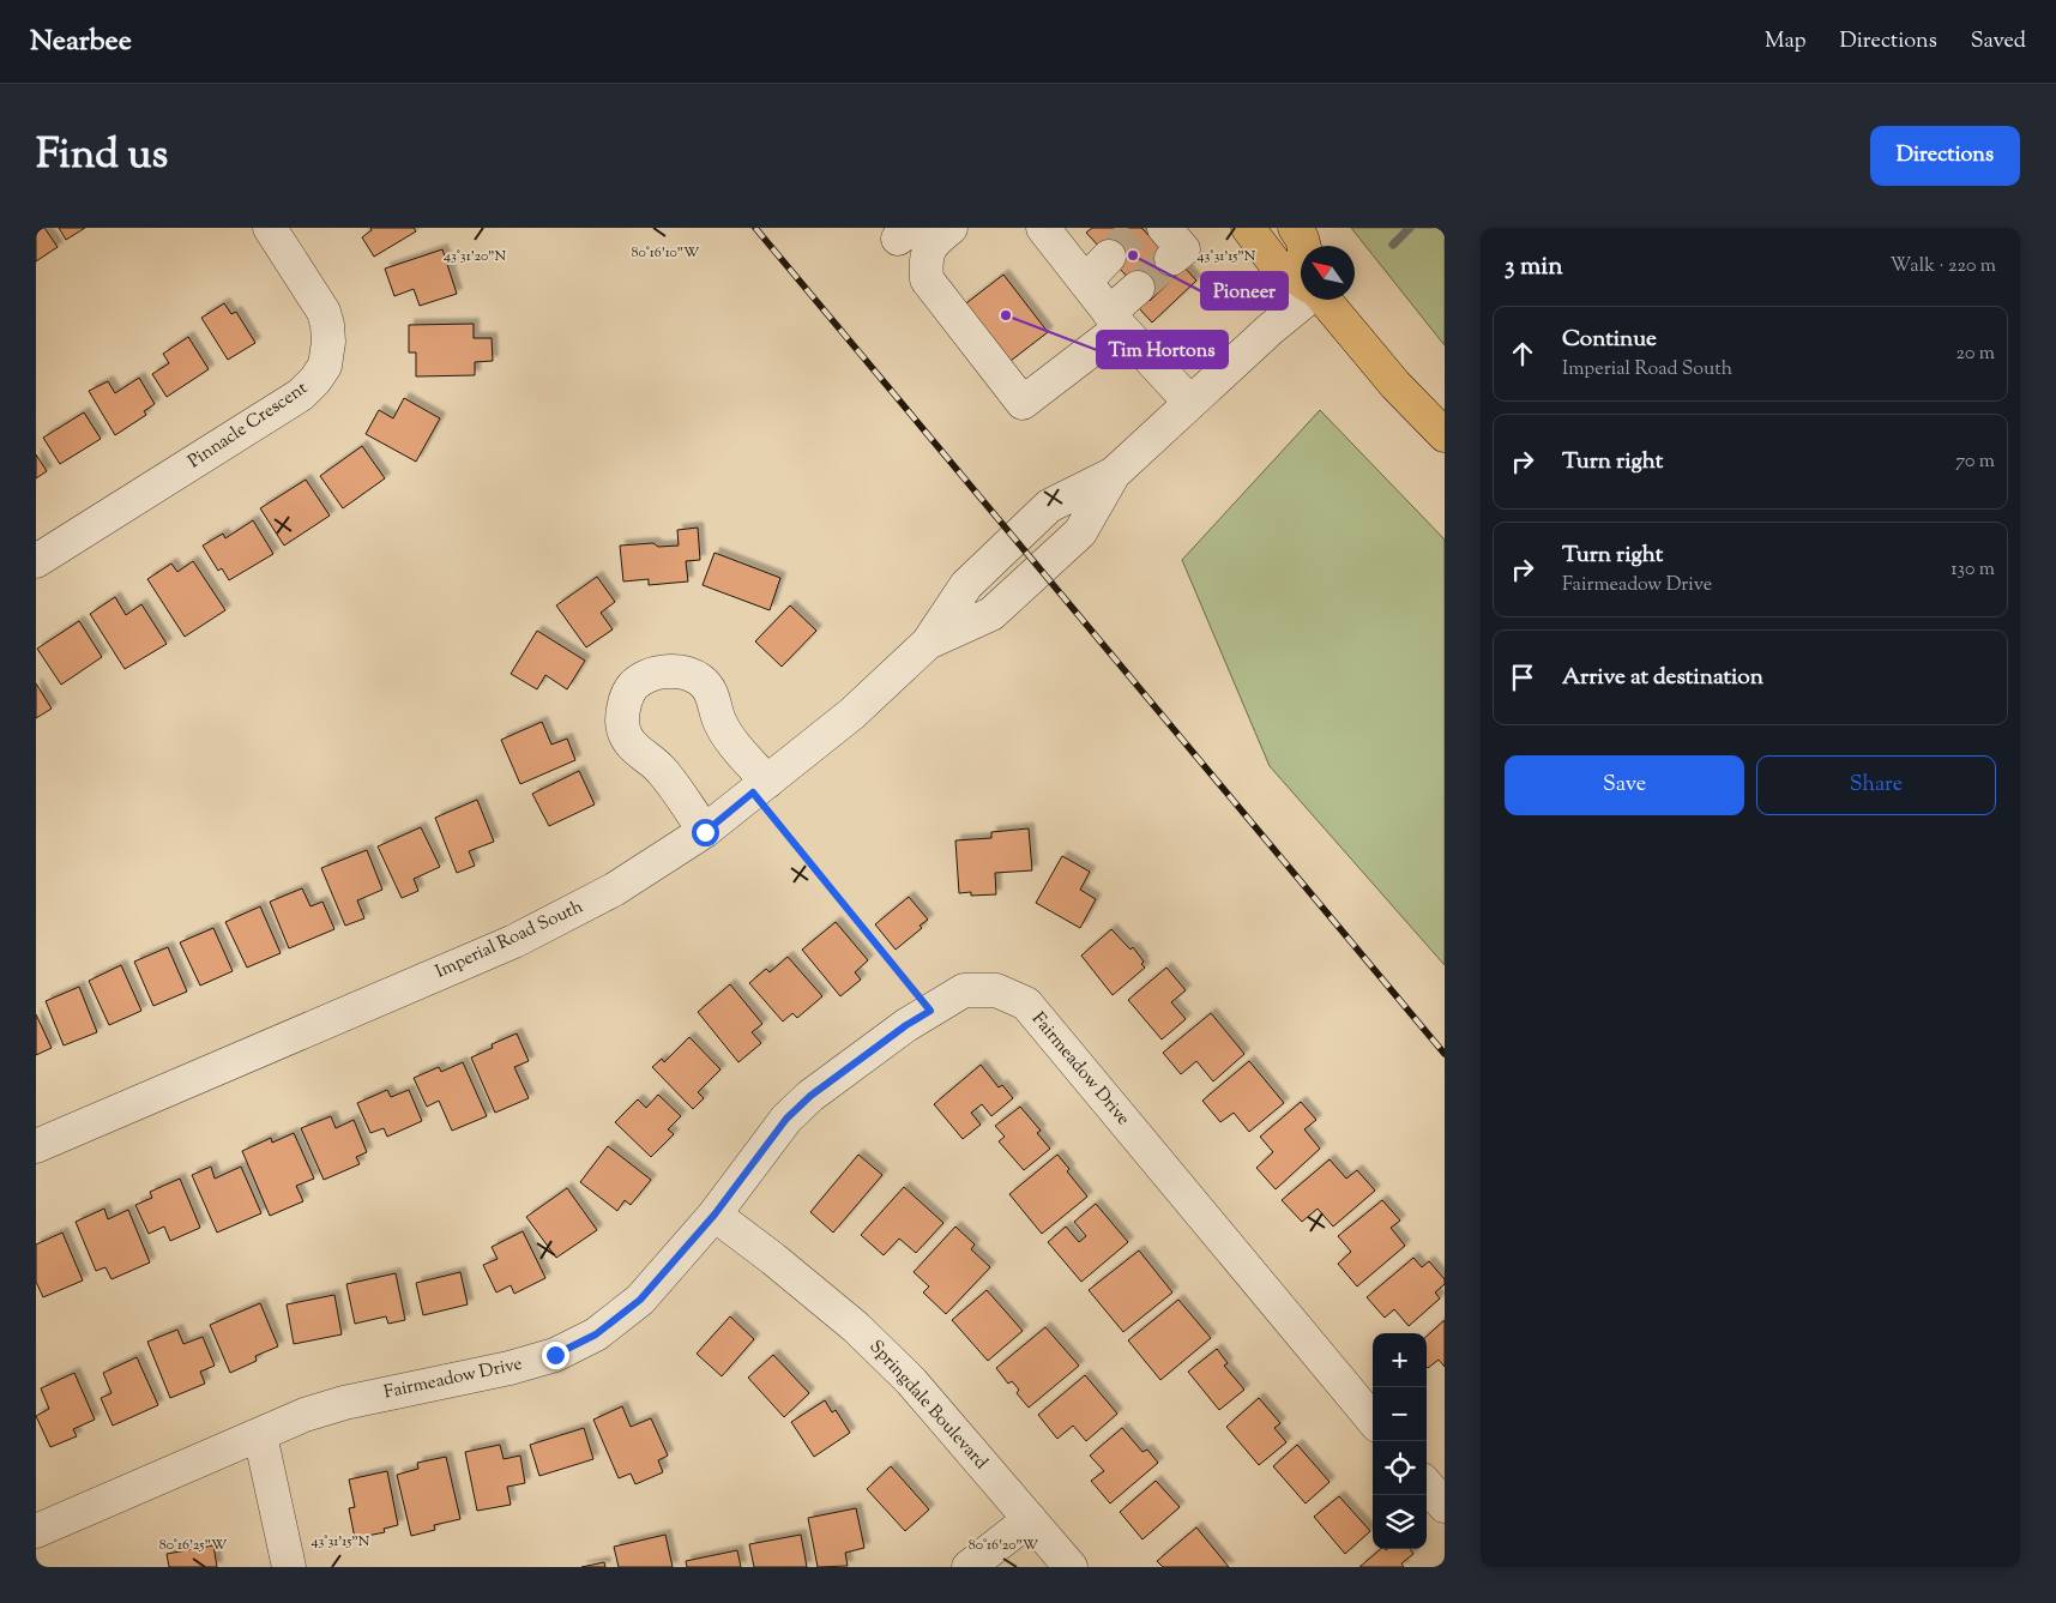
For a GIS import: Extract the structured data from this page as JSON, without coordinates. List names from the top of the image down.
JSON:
{
  "streets": {
    "street": [
      "Pinnacle Crescent",
      "Imperial Road South",
      "Fairmeadow Drive",
      "Springdale Boulevard"
    ]
  },
  "crossings": [
    ["Fairmeadow Drive", "Springdale Boulevard"]
  ],
  "places": ["Pioneer", "Tim Hortons"],
  "north": "top left",
  "page": {
    "header": "Nearbee",
    "nav": ["Map", "Directions", "Saved"],
    "title": "Find us",
    "buttons": [
      "Directions",
      ["Save", "Share"]
    ],
    "heading": ["3 min", "Walk · 220 m"],
    "list": [
      ["Continue", "Imperial Road South", "20 m"],
      ["Turn right", "70 m"],
      ["Turn right", "Fairmeadow Drive", "130 m"],
      "Arrive at destination"
    ],
    "map_buttons": ["+", "−"]
  },
  "coordinates": [
    "80°16'10\"W",
    "43°31'20\"N",
    "43°31'15\"N",
    "80°16'25\"W",
    "80°16'20\"W"
  ]
}
